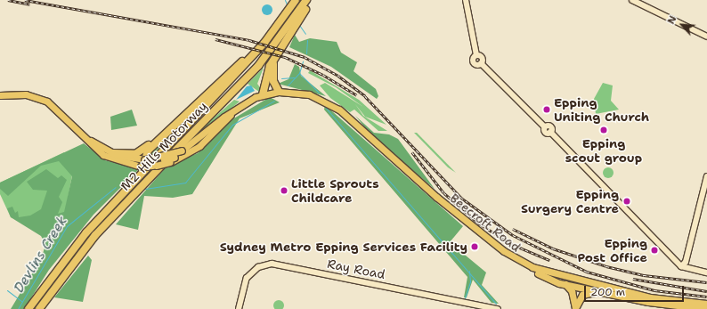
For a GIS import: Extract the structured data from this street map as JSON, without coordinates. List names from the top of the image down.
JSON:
{
  "streets": {
    "highway": ["M2 Hills Motorway"],
    "main road": ["Beecroft Road"],
    "street": ["Ray Road"]
  },
  "water": ["Devlins Creek"],
  "places": [
    "Epping Uniting Church",
    "Epping scout group",
    "Little Sprouts Childcare",
    "Epping Surgery Centre",
    "Sydney Metro Epping Services Facility",
    "Epping Post Office"
  ],
  "scale_bar": "200 m",
  "north": "top left"
}
